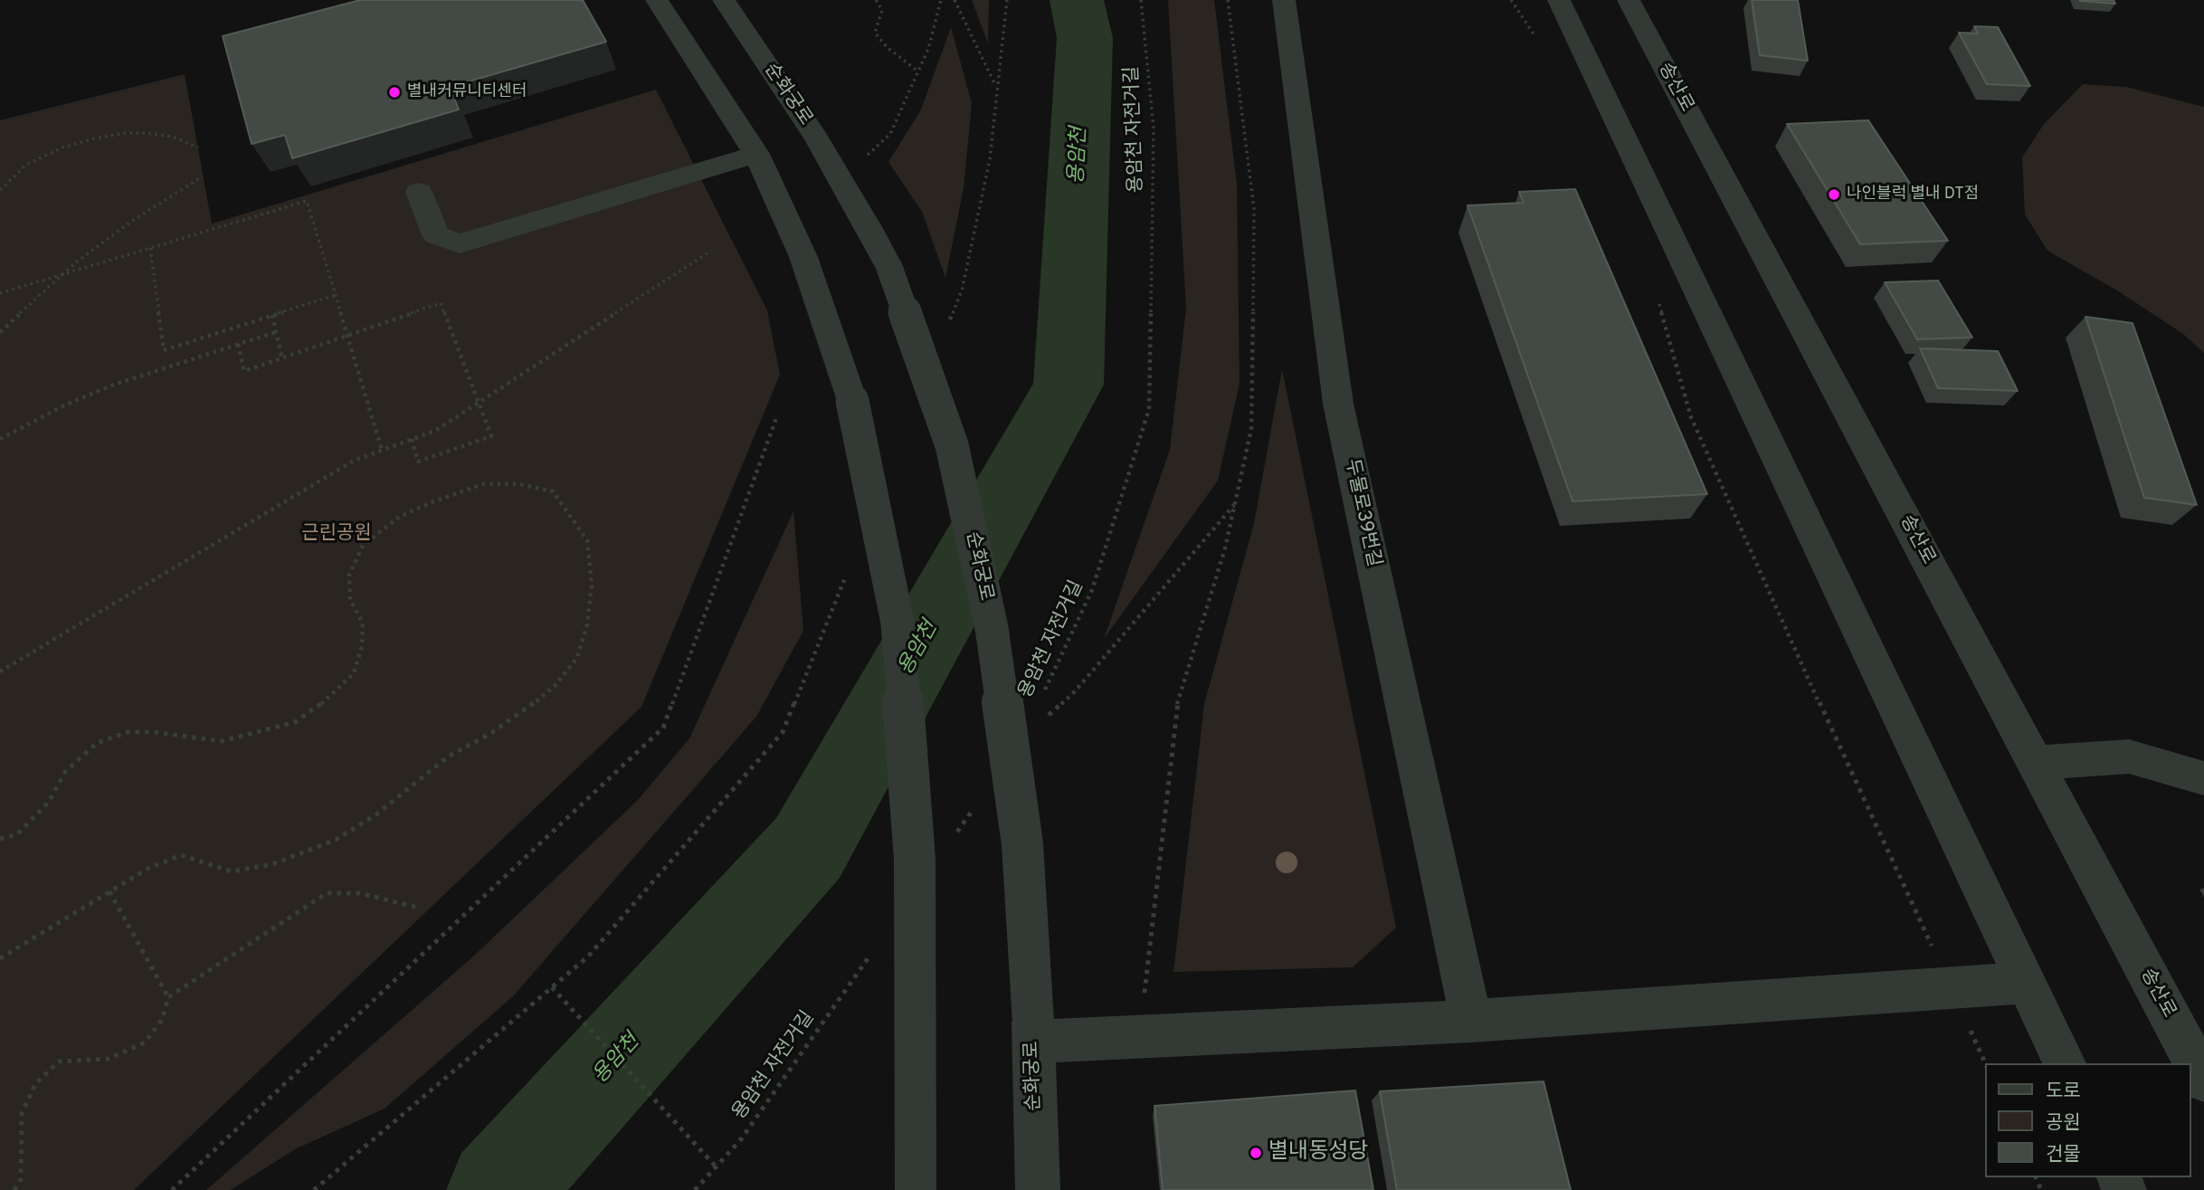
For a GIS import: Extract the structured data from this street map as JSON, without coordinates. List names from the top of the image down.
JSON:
{
  "streets": {
    "street": ["송산로", "순화궁로", "두물로39번길"],
    "path": ["용암천 자전거길"]
  },
  "water": ["용암천"],
  "parks": ["근린공원"],
  "places": ["별내커뮤니티센터", "나인블럭 별내 DT점", "별내동성당"],
  "legend": ["도로", "공원", "건물"]
}
